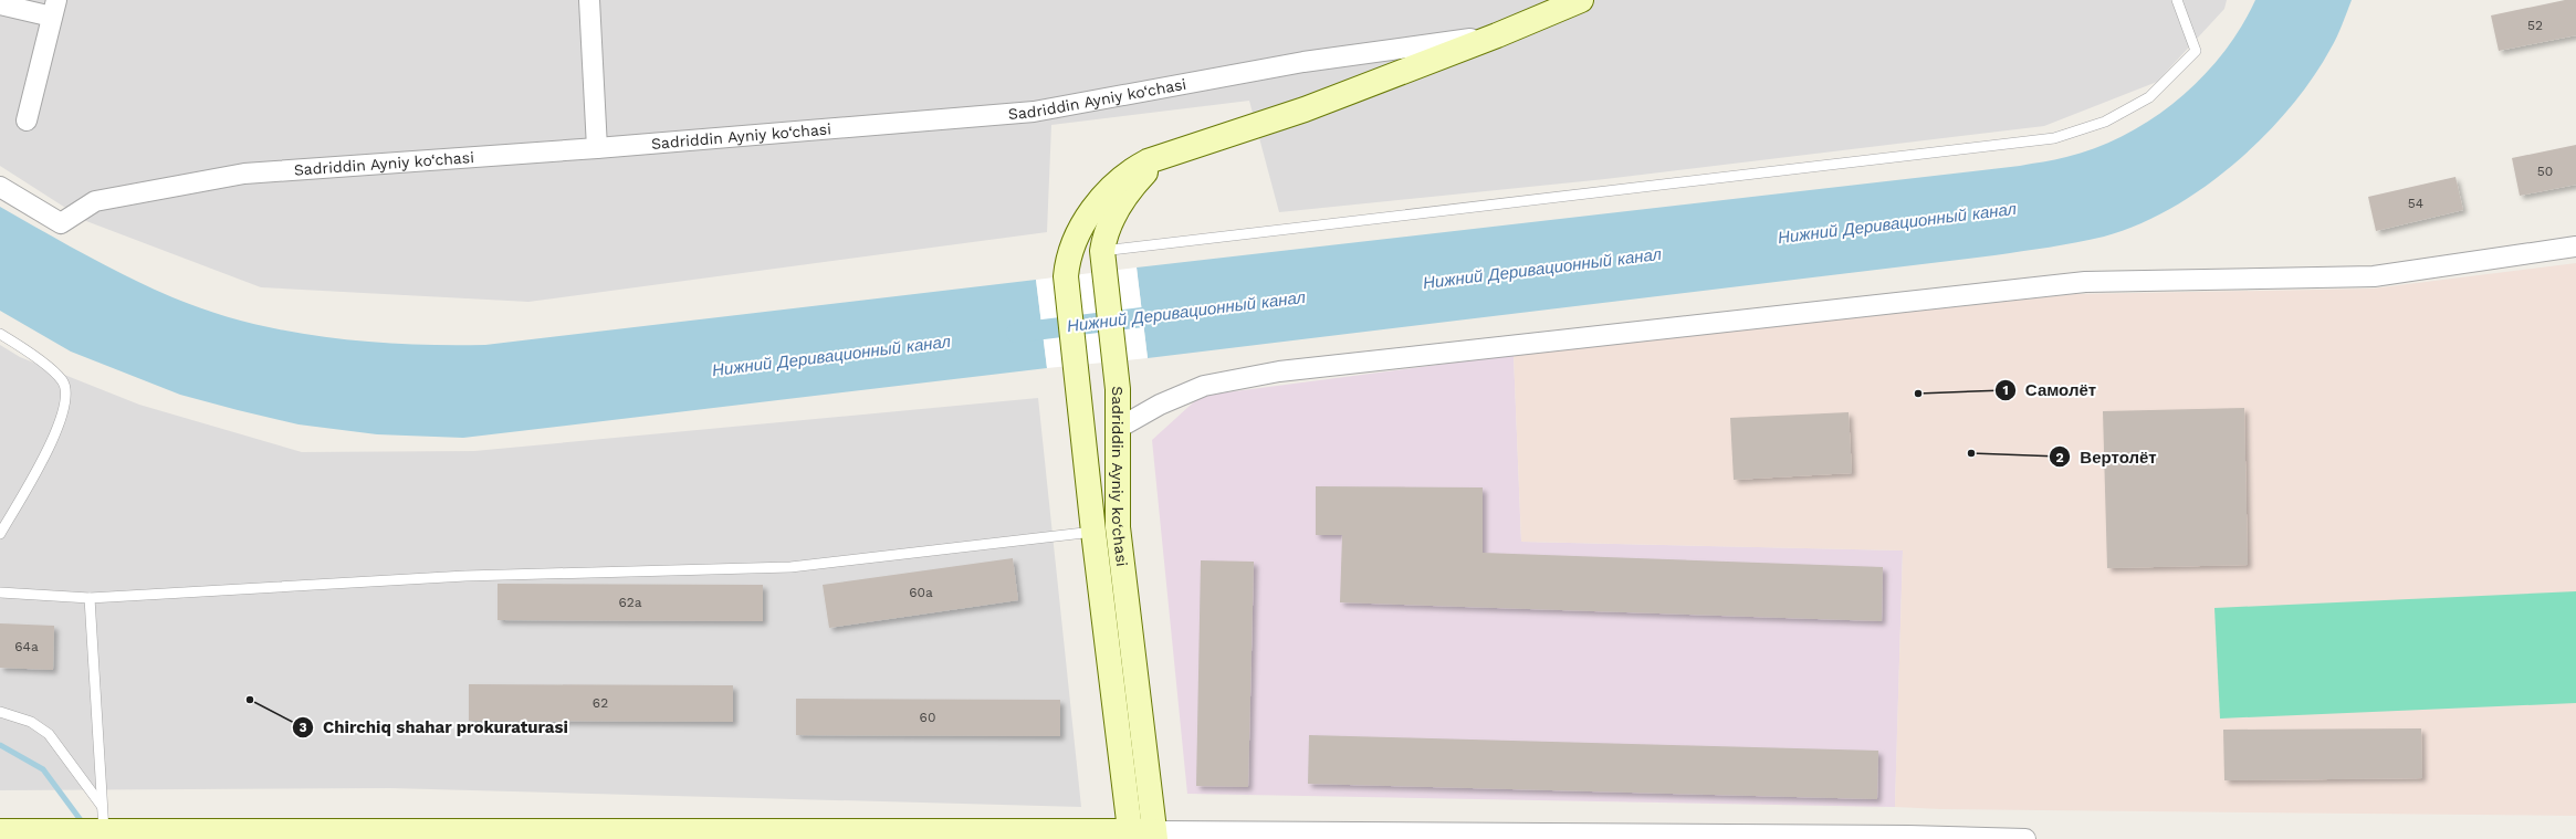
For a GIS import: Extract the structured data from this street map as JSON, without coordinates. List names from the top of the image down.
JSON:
{
  "streets": {
    "main road": ["Sadriddin Ayniy ko‘chasi"]
  },
  "water": ["Нижний Деривационный канал"],
  "places": ["Самолёт", "Вертолёт", "Chirchiq shahar prokuraturasi"],
  "house_numbers": [
    "52",
    "50",
    "54",
    "60a",
    "62a",
    "64a",
    "62",
    "60"
  ]
}
